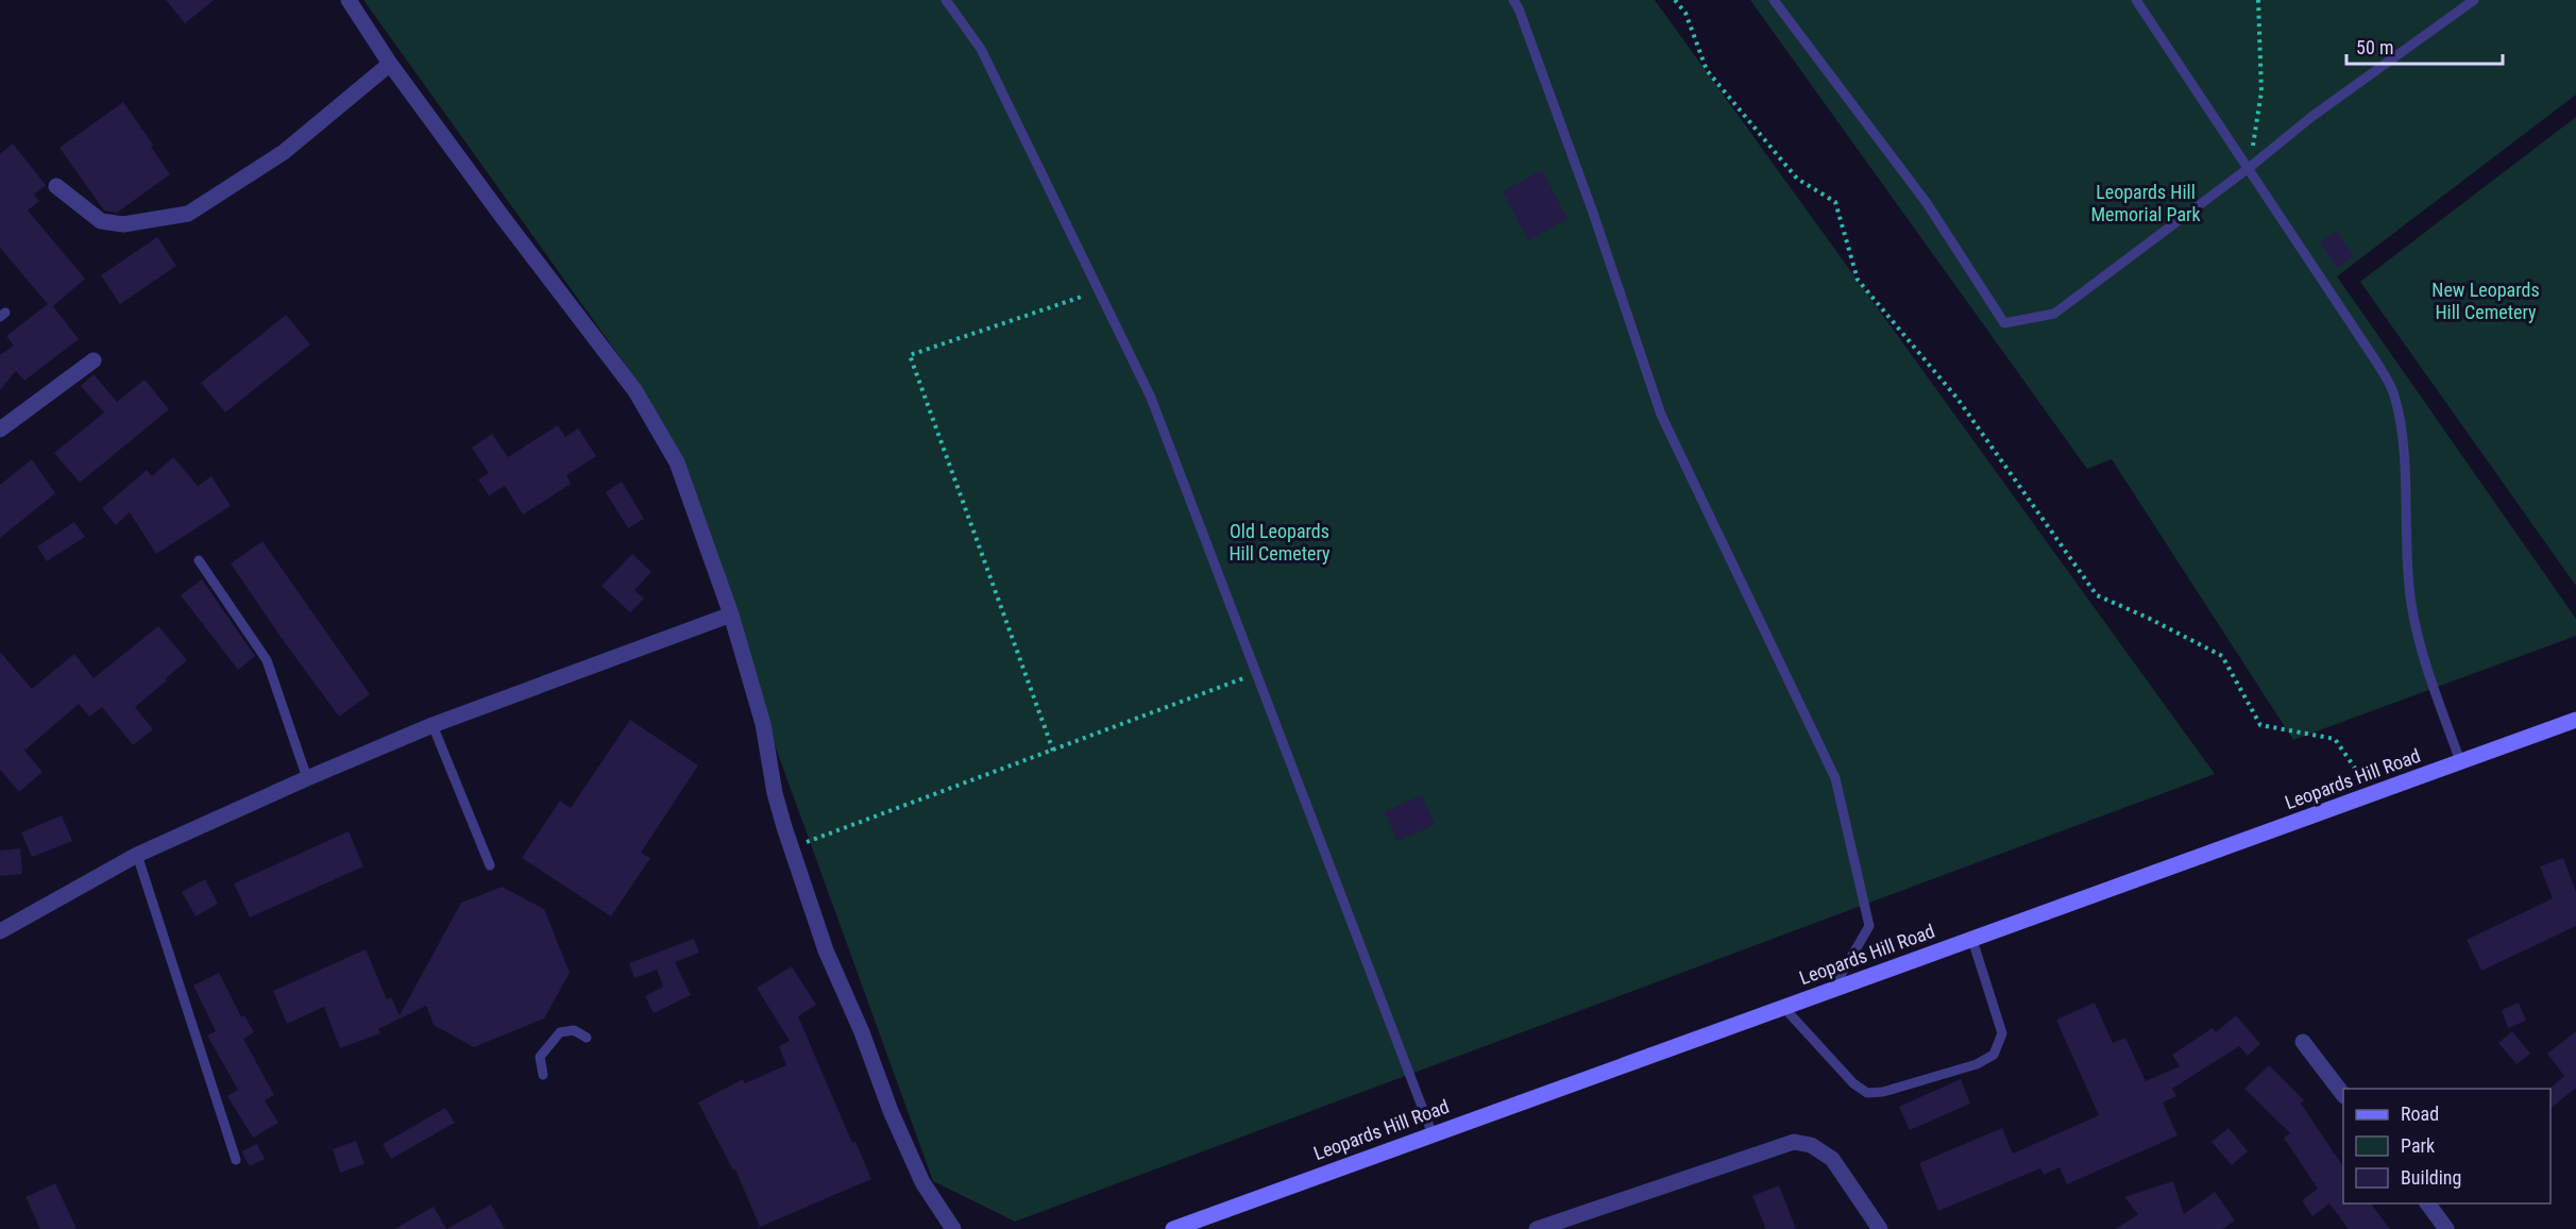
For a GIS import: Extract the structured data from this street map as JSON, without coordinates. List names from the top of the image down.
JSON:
{
  "streets": {
    "main road": ["Leopards Hill Road"]
  },
  "parks": ["Leopards Hill Memorial Park", "New Leopards Hill Cemetery", "Old Leopards Hill Cemetery"],
  "legend": ["Road", "Park", "Building"],
  "scale_bar": "50 m"
}
